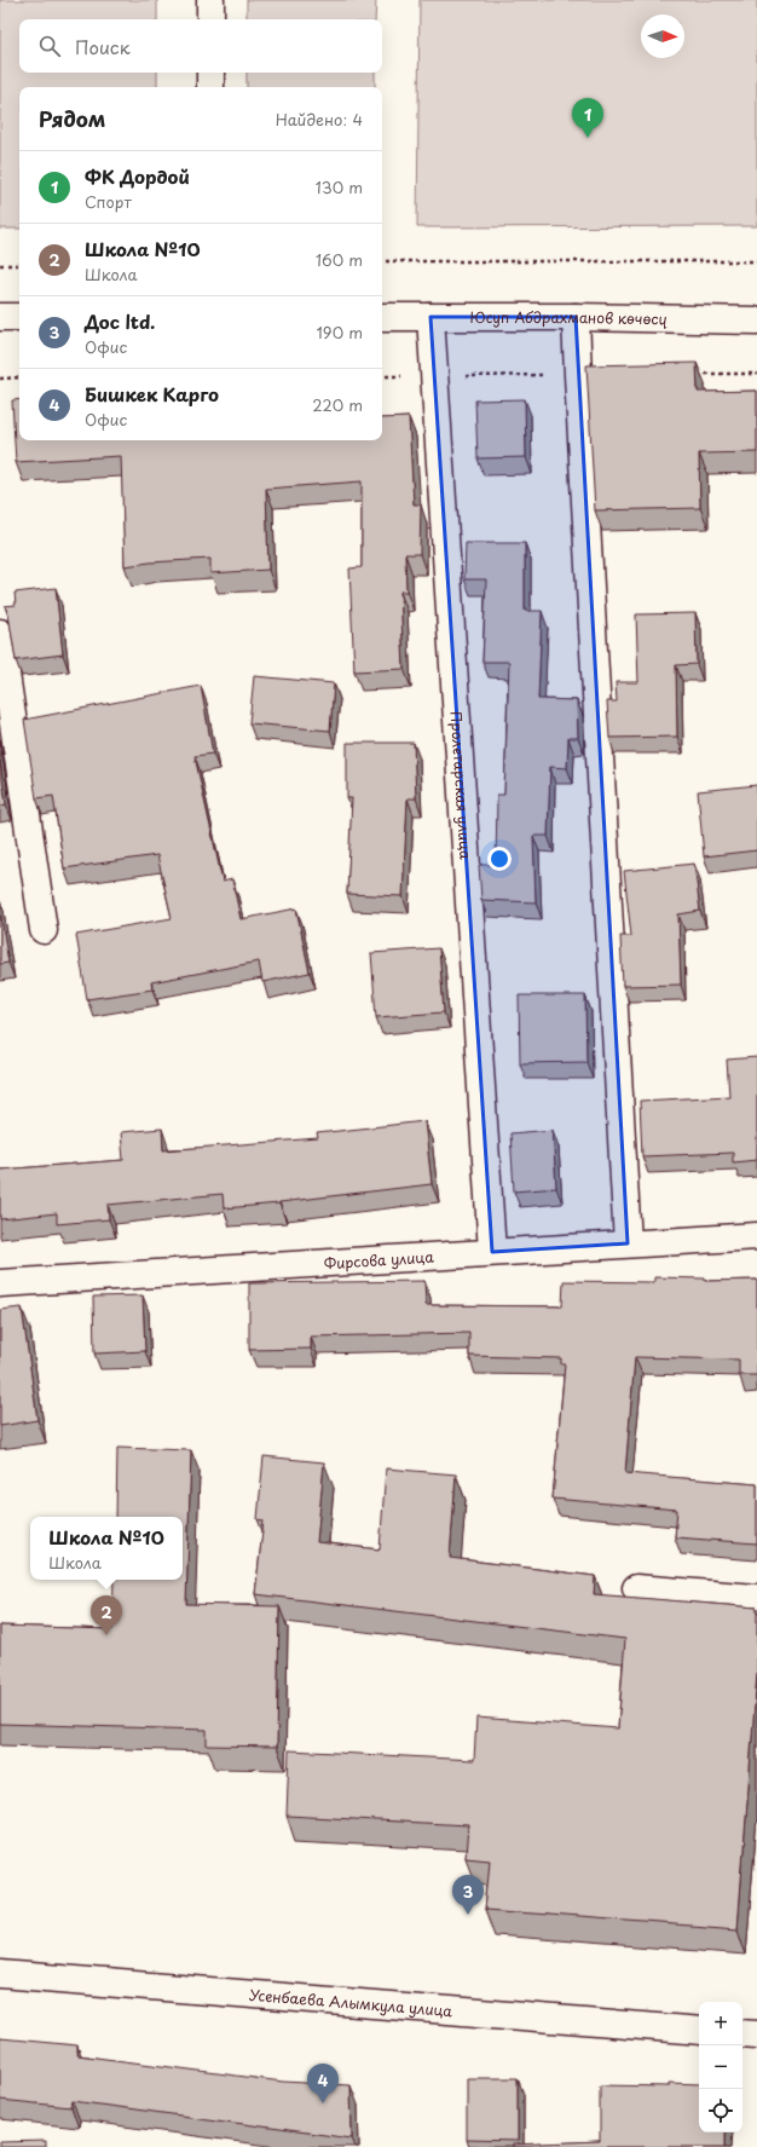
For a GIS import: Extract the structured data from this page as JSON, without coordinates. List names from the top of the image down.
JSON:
{
  "streets": {
    "street": [
      "Юсуп Абдрахманов көчөсү",
      "Пролетарская улица",
      "Фирсова улица",
      "Усенбаева Алымкула улица"
    ]
  },
  "crossings": [
    ["Юсуп Абдрахманов көчөсү", "Пролетарская улица"],
    ["Пролетарская улица", "Фирсова улица"]
  ],
  "north": "right",
  "page": {
    "search": "Поиск",
    "heading": ["Рядом", "Найдено: 4"],
    "pins": [
      "1",
      "2",
      "3",
      "4"
    ],
    "list": [
      {
        "mark": "1",
        "name": "ФК Дордой",
        "note": "Спорт",
        "value": "130 m"
      },
      {
        "mark": "2",
        "name": "Школа №10",
        "note": "Школа",
        "value": "160 m"
      },
      {
        "mark": "3",
        "name": "Дос ltd.",
        "note": "Офис",
        "value": "190 m"
      },
      {
        "mark": "4",
        "name": "Бишкек Карго",
        "note": "Офис",
        "value": "220 m"
      }
    ],
    "popup": ["Школа №10", "Школа"],
    "map_buttons": ["+", "−"]
  }
}
